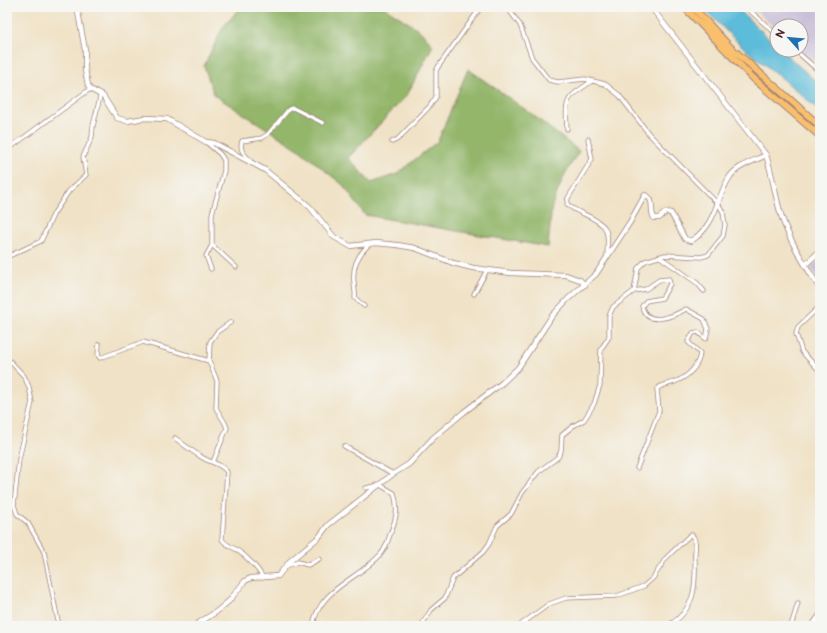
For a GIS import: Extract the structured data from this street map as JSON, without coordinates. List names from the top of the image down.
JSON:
{
  "north": "top left"
}
